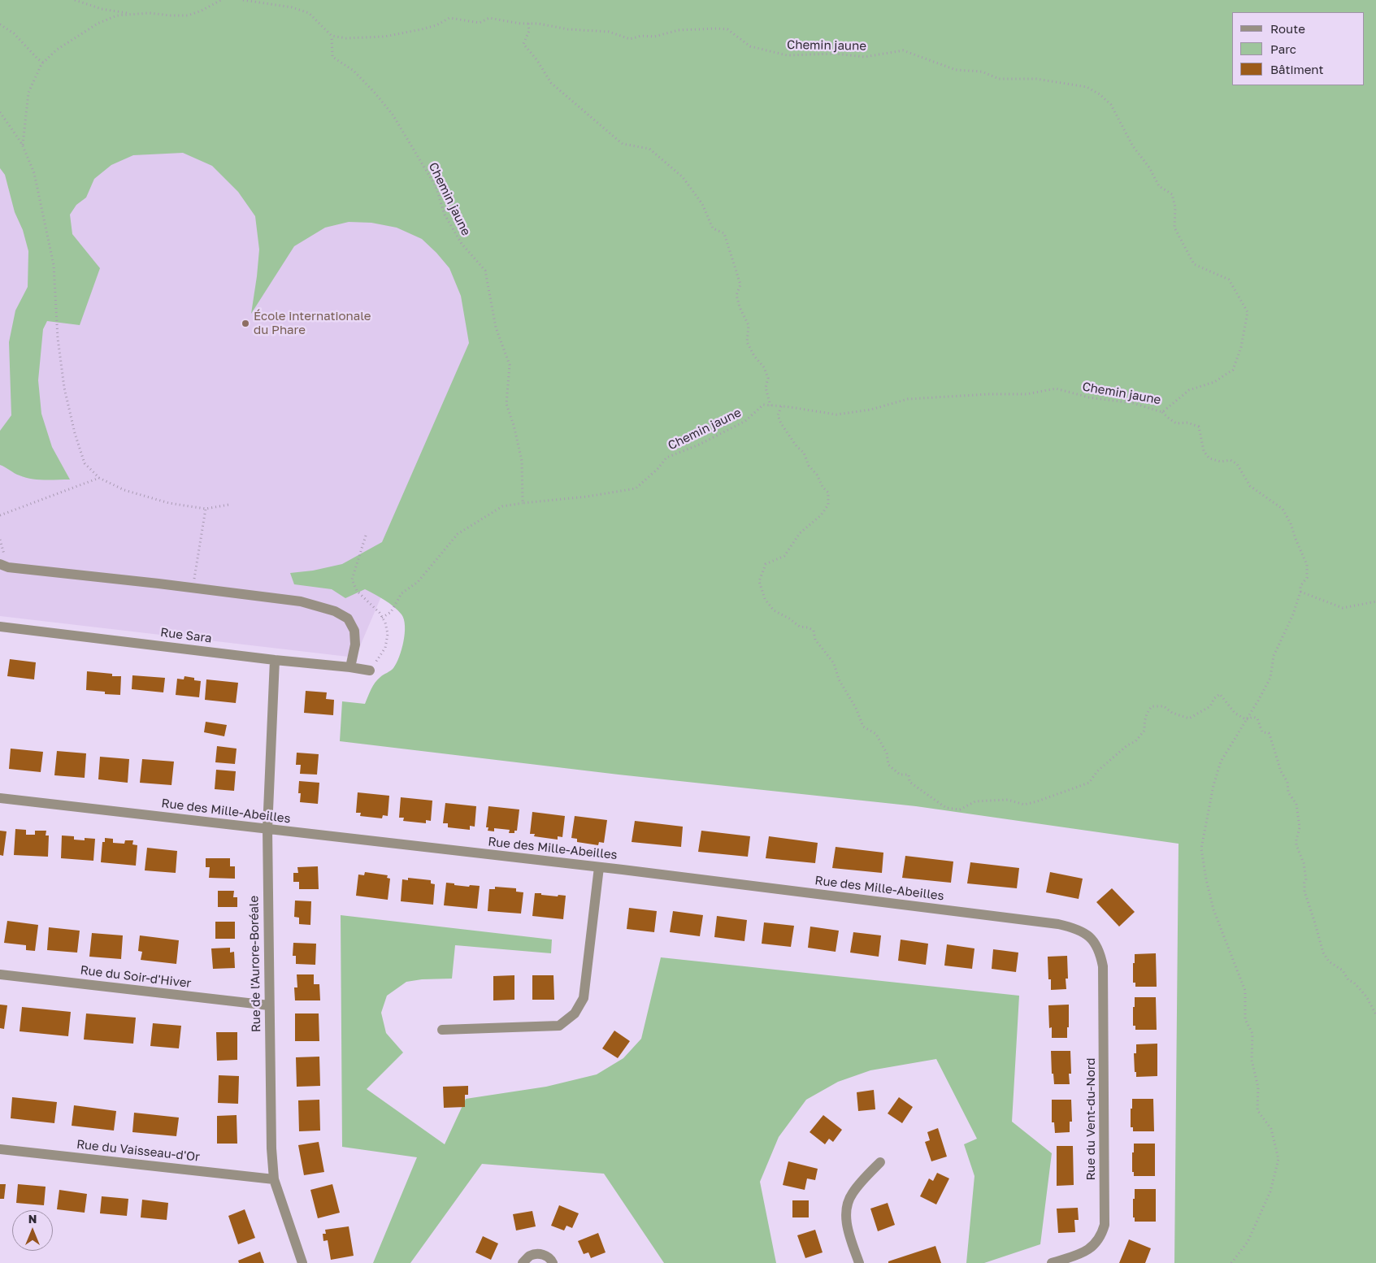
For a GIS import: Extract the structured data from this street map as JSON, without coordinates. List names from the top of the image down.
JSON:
{
  "streets": {
    "street": [
      "Rue Sara",
      "Rue des Mille-Abeilles",
      "Rue de l'Aurore-Boréale",
      "Rue du Soir-d'Hiver",
      "Rue du Vent-du-Nord",
      "Rue du Vaisseau-d'Or"
    ],
    "path": ["Chemin jaune"]
  },
  "crossings": [
    ["Rue Sara", "Rue de l'Aurore-Boréale"],
    ["Rue des Mille-Abeilles", "Rue de l'Aurore-Boréale"],
    ["Rue des Mille-Abeilles", "Rue du Vent-du-Nord"],
    ["Rue de l'Aurore-Boréale", "Rue du Soir-d'Hiver"],
    ["Rue de l'Aurore-Boréale", "Rue du Vaisseau-d'Or"]
  ],
  "places": ["École internationale du Phare"],
  "legend": ["Route", "Parc", "Bâtiment"],
  "north": "top"
}
